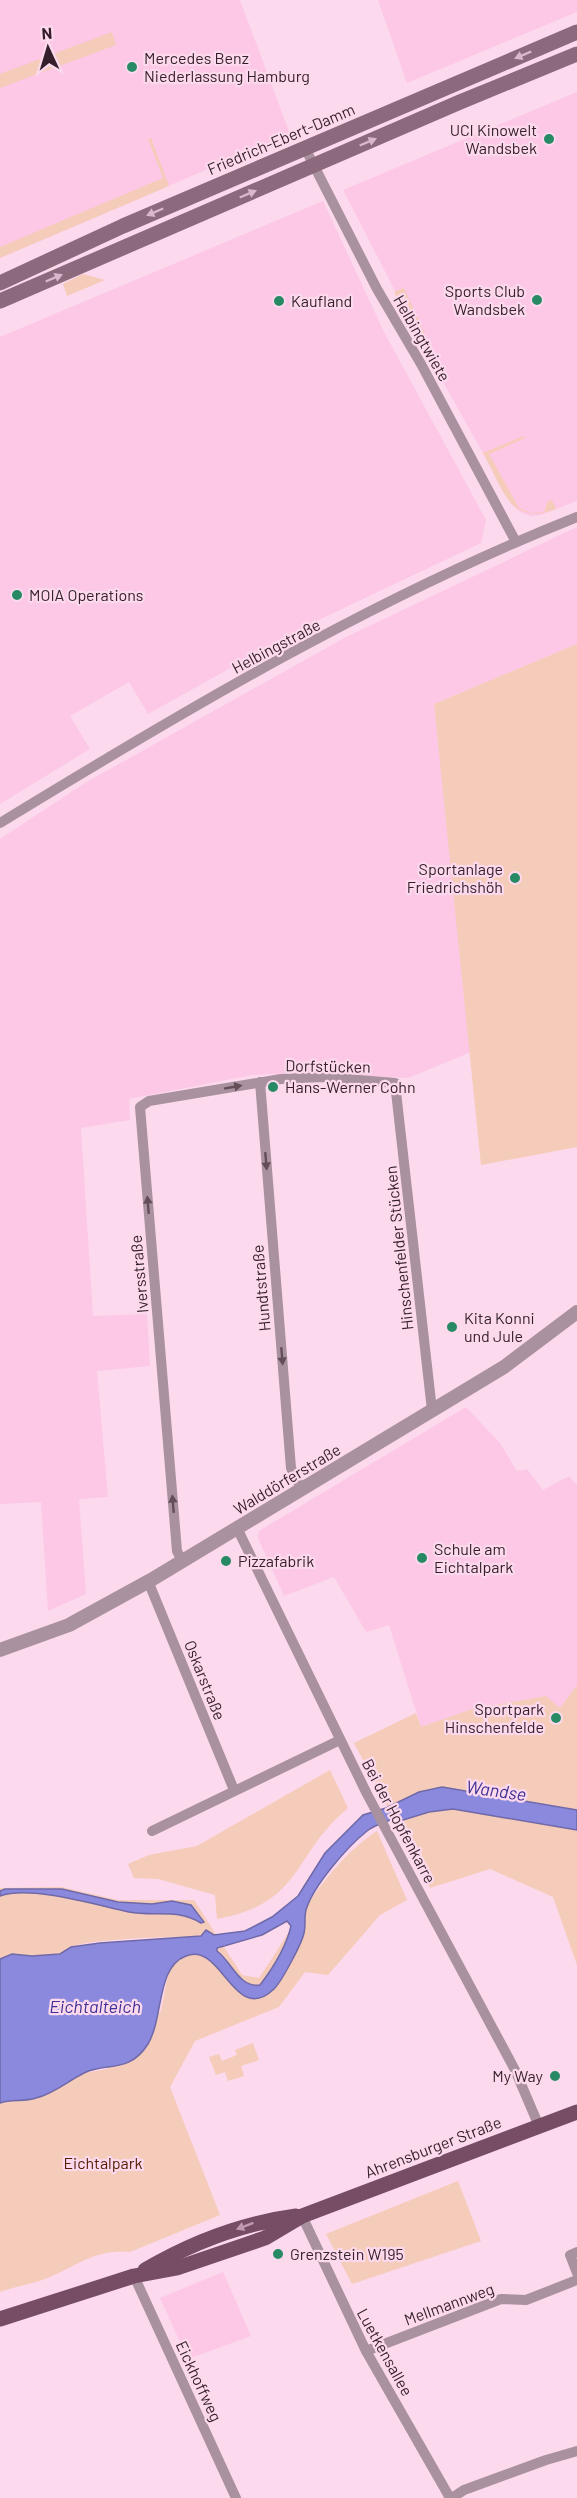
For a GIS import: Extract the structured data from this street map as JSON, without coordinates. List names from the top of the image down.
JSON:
{
  "streets": {
    "main road": ["Friedrich-Ebert-Damm", "Ahrensburger Straße"],
    "street": [
      "Helbingtwiete",
      "Helbingstraße",
      "Dorfstücken",
      "Hinschenfelder Stücken",
      "Iversstraße",
      "Hundtstraße",
      "Walddörferstraße",
      "Oskarstraße",
      "Bei der Hopfenkarre",
      "Mellmannweg",
      "Luetkensallee",
      "Eickhoffweg"
    ]
  },
  "crossings": [
    ["Friedrich-Ebert-Damm", "Helbingtwiete"],
    ["Helbingtwiete", "Helbingstraße"],
    ["Dorfstücken", "Hinschenfelder Stücken"],
    ["Dorfstücken", "Iversstraße"],
    ["Dorfstücken", "Hundtstraße"],
    ["Hinschenfelder Stücken", "Walddörferstraße"],
    ["Iversstraße", "Hundtstraße"],
    ["Iversstraße", "Walddörferstraße"],
    ["Hundtstraße", "Walddörferstraße"],
    ["Walddörferstraße", "Oskarstraße"],
    ["Walddörferstraße", "Bei der Hopfenkarre"],
    ["Bei der Hopfenkarre", "Ahrensburger Straße"],
    ["Ahrensburger Straße", "Luetkensallee"],
    ["Ahrensburger Straße", "Eickhoffweg"],
    ["Mellmannweg", "Luetkensallee"]
  ],
  "one_way": ["Iversstraße", "Hundtstraße"],
  "water": ["Wandse", "Eichtalteich"],
  "parks": ["Eichtalpark"],
  "places": [
    "Mercedes Benz Niederlassung Hamburg",
    "UCI Kinowelt Wandsbek",
    "Sports Club Wandsbek",
    "Kaufland",
    "MOIA Operations",
    "Sportanlage Friedrichshöh",
    "Hans-Werner Cohn",
    "Kita Konni und Jule",
    "Schule am Eichtalpark",
    "Pizzafabrik",
    "Sportpark Hinschenfelde",
    "My Way",
    "Grenzstein W195"
  ],
  "north": "top"
}
